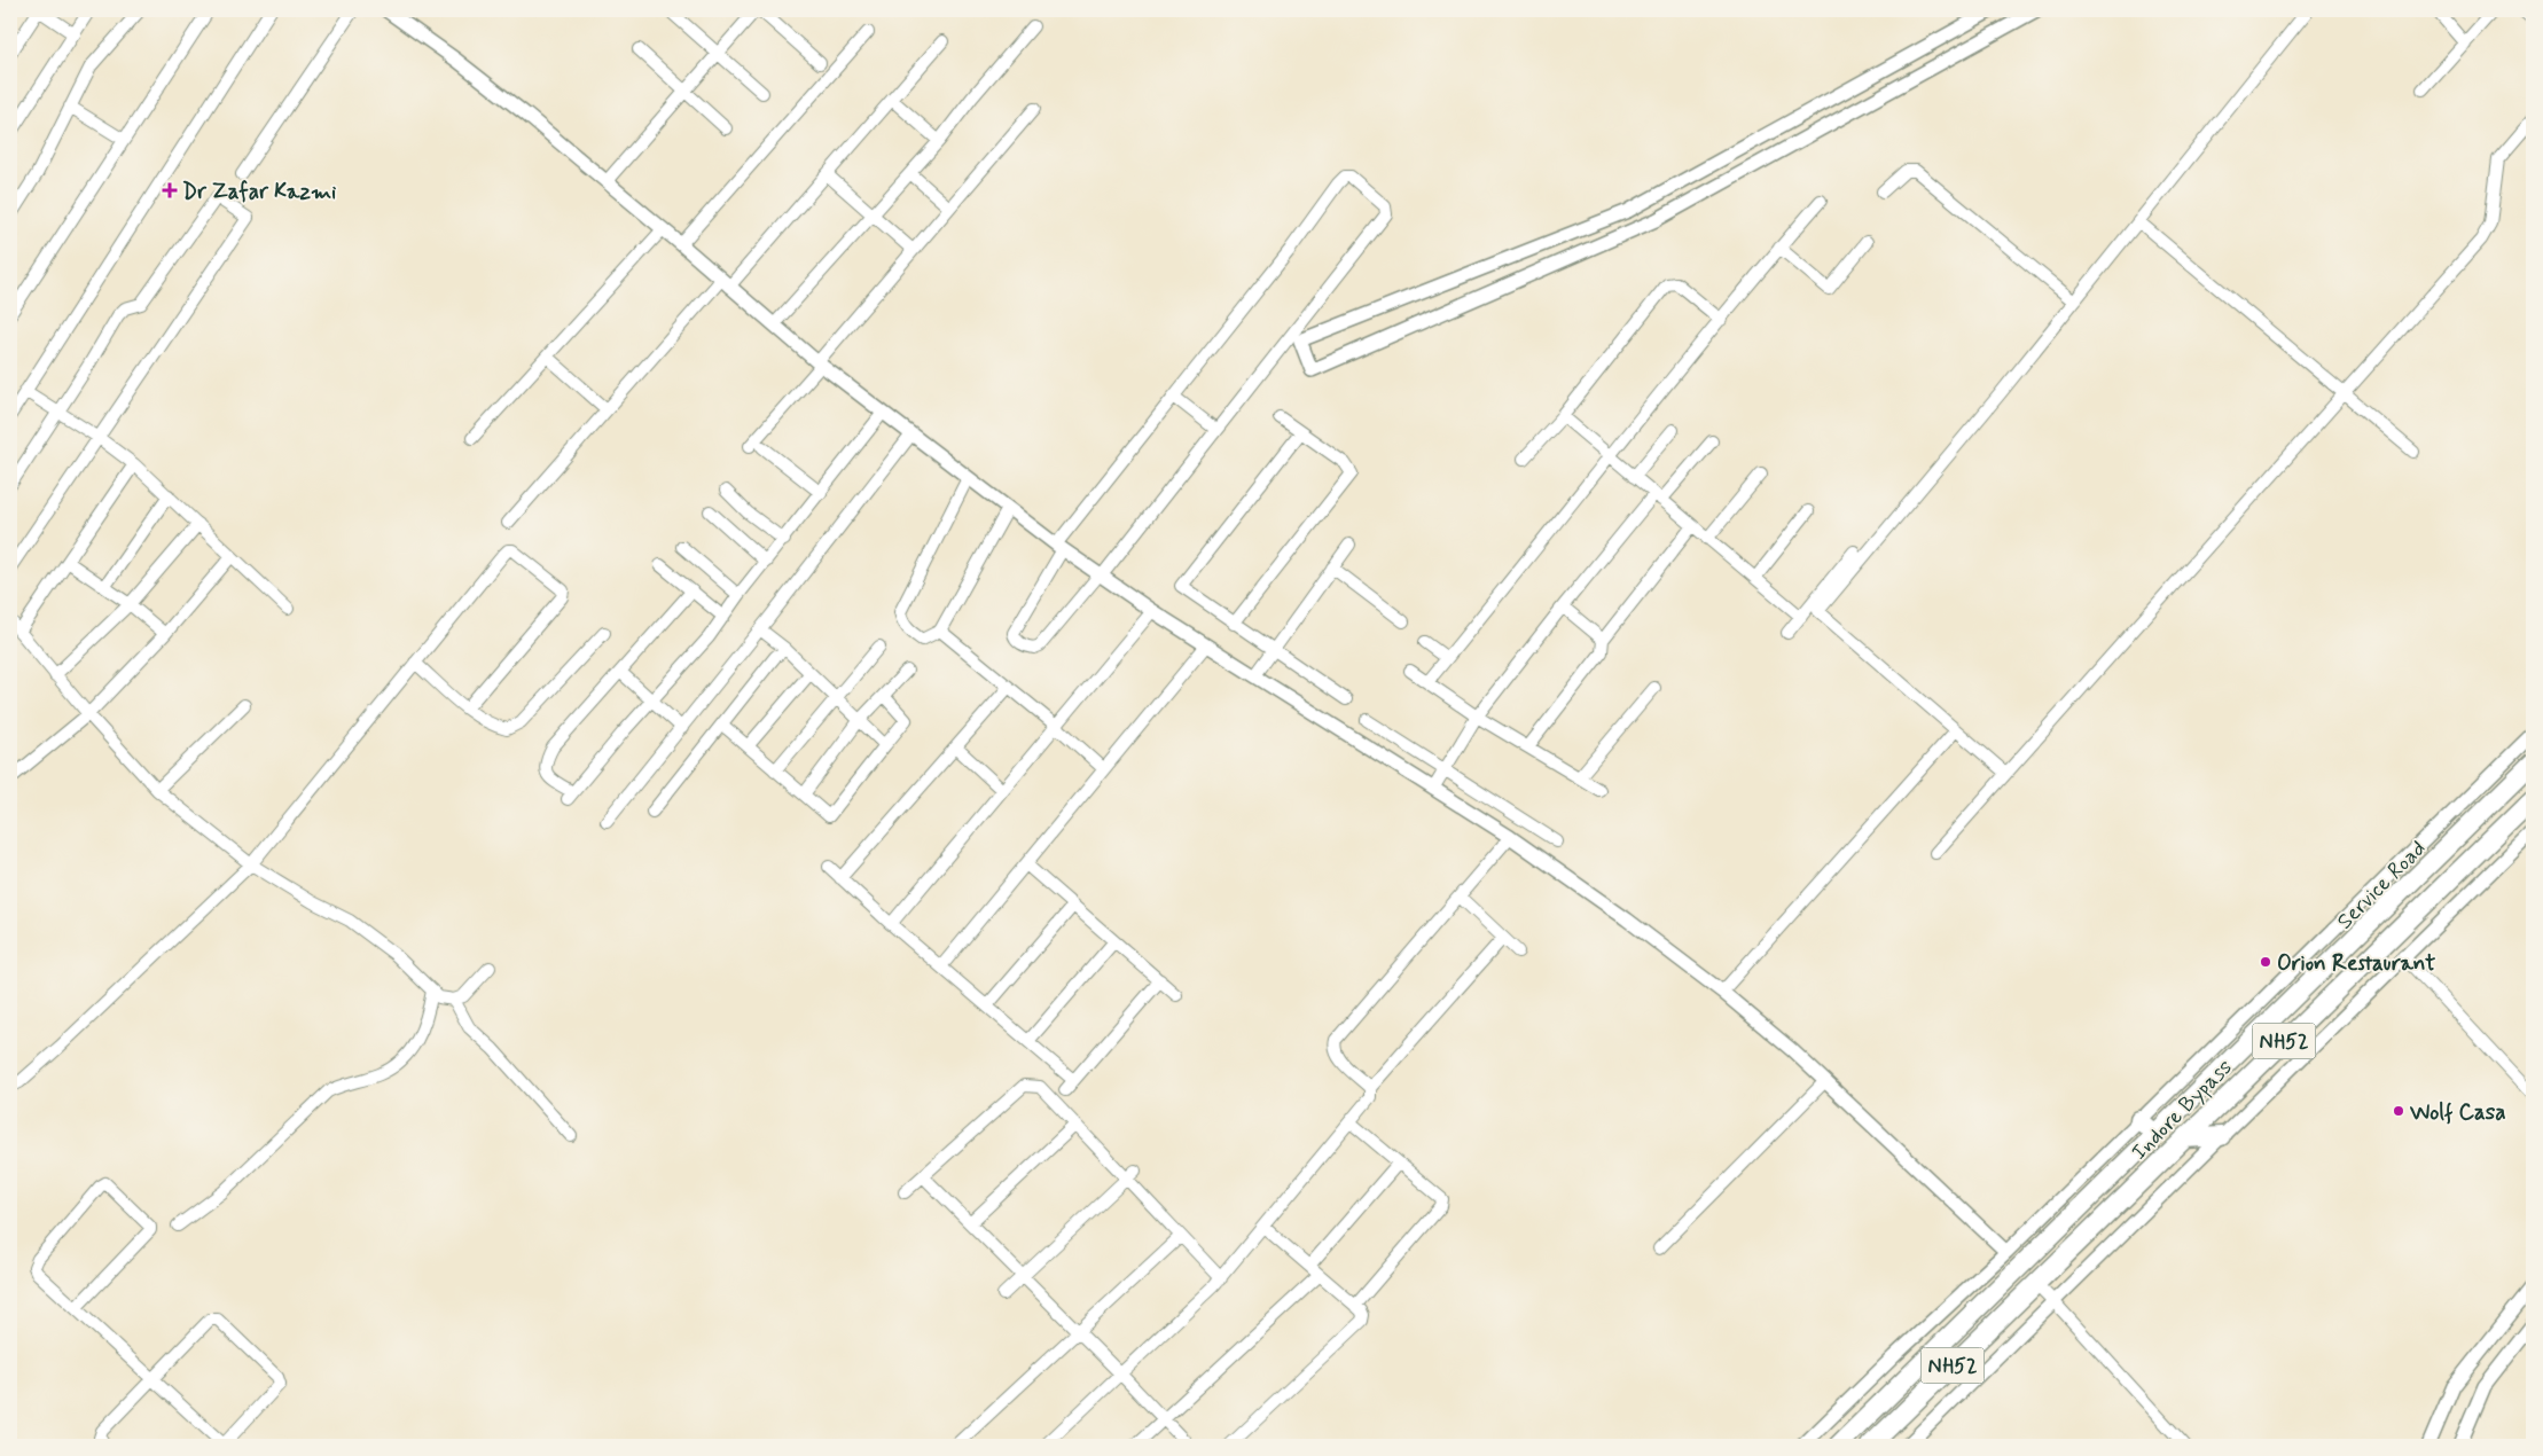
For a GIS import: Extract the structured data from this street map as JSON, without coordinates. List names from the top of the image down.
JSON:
{
  "streets": {
    "highway": ["NH52", "Indore Bypass"],
    "street": ["Service Road"]
  },
  "crossings": [
    ["NH52", "Indore Bypass"]
  ],
  "places": {
    "health": ["Dr Zafar Kazmi"],
    "other": ["Orion Restaurant", "Wolf Casa"]
  }
}
